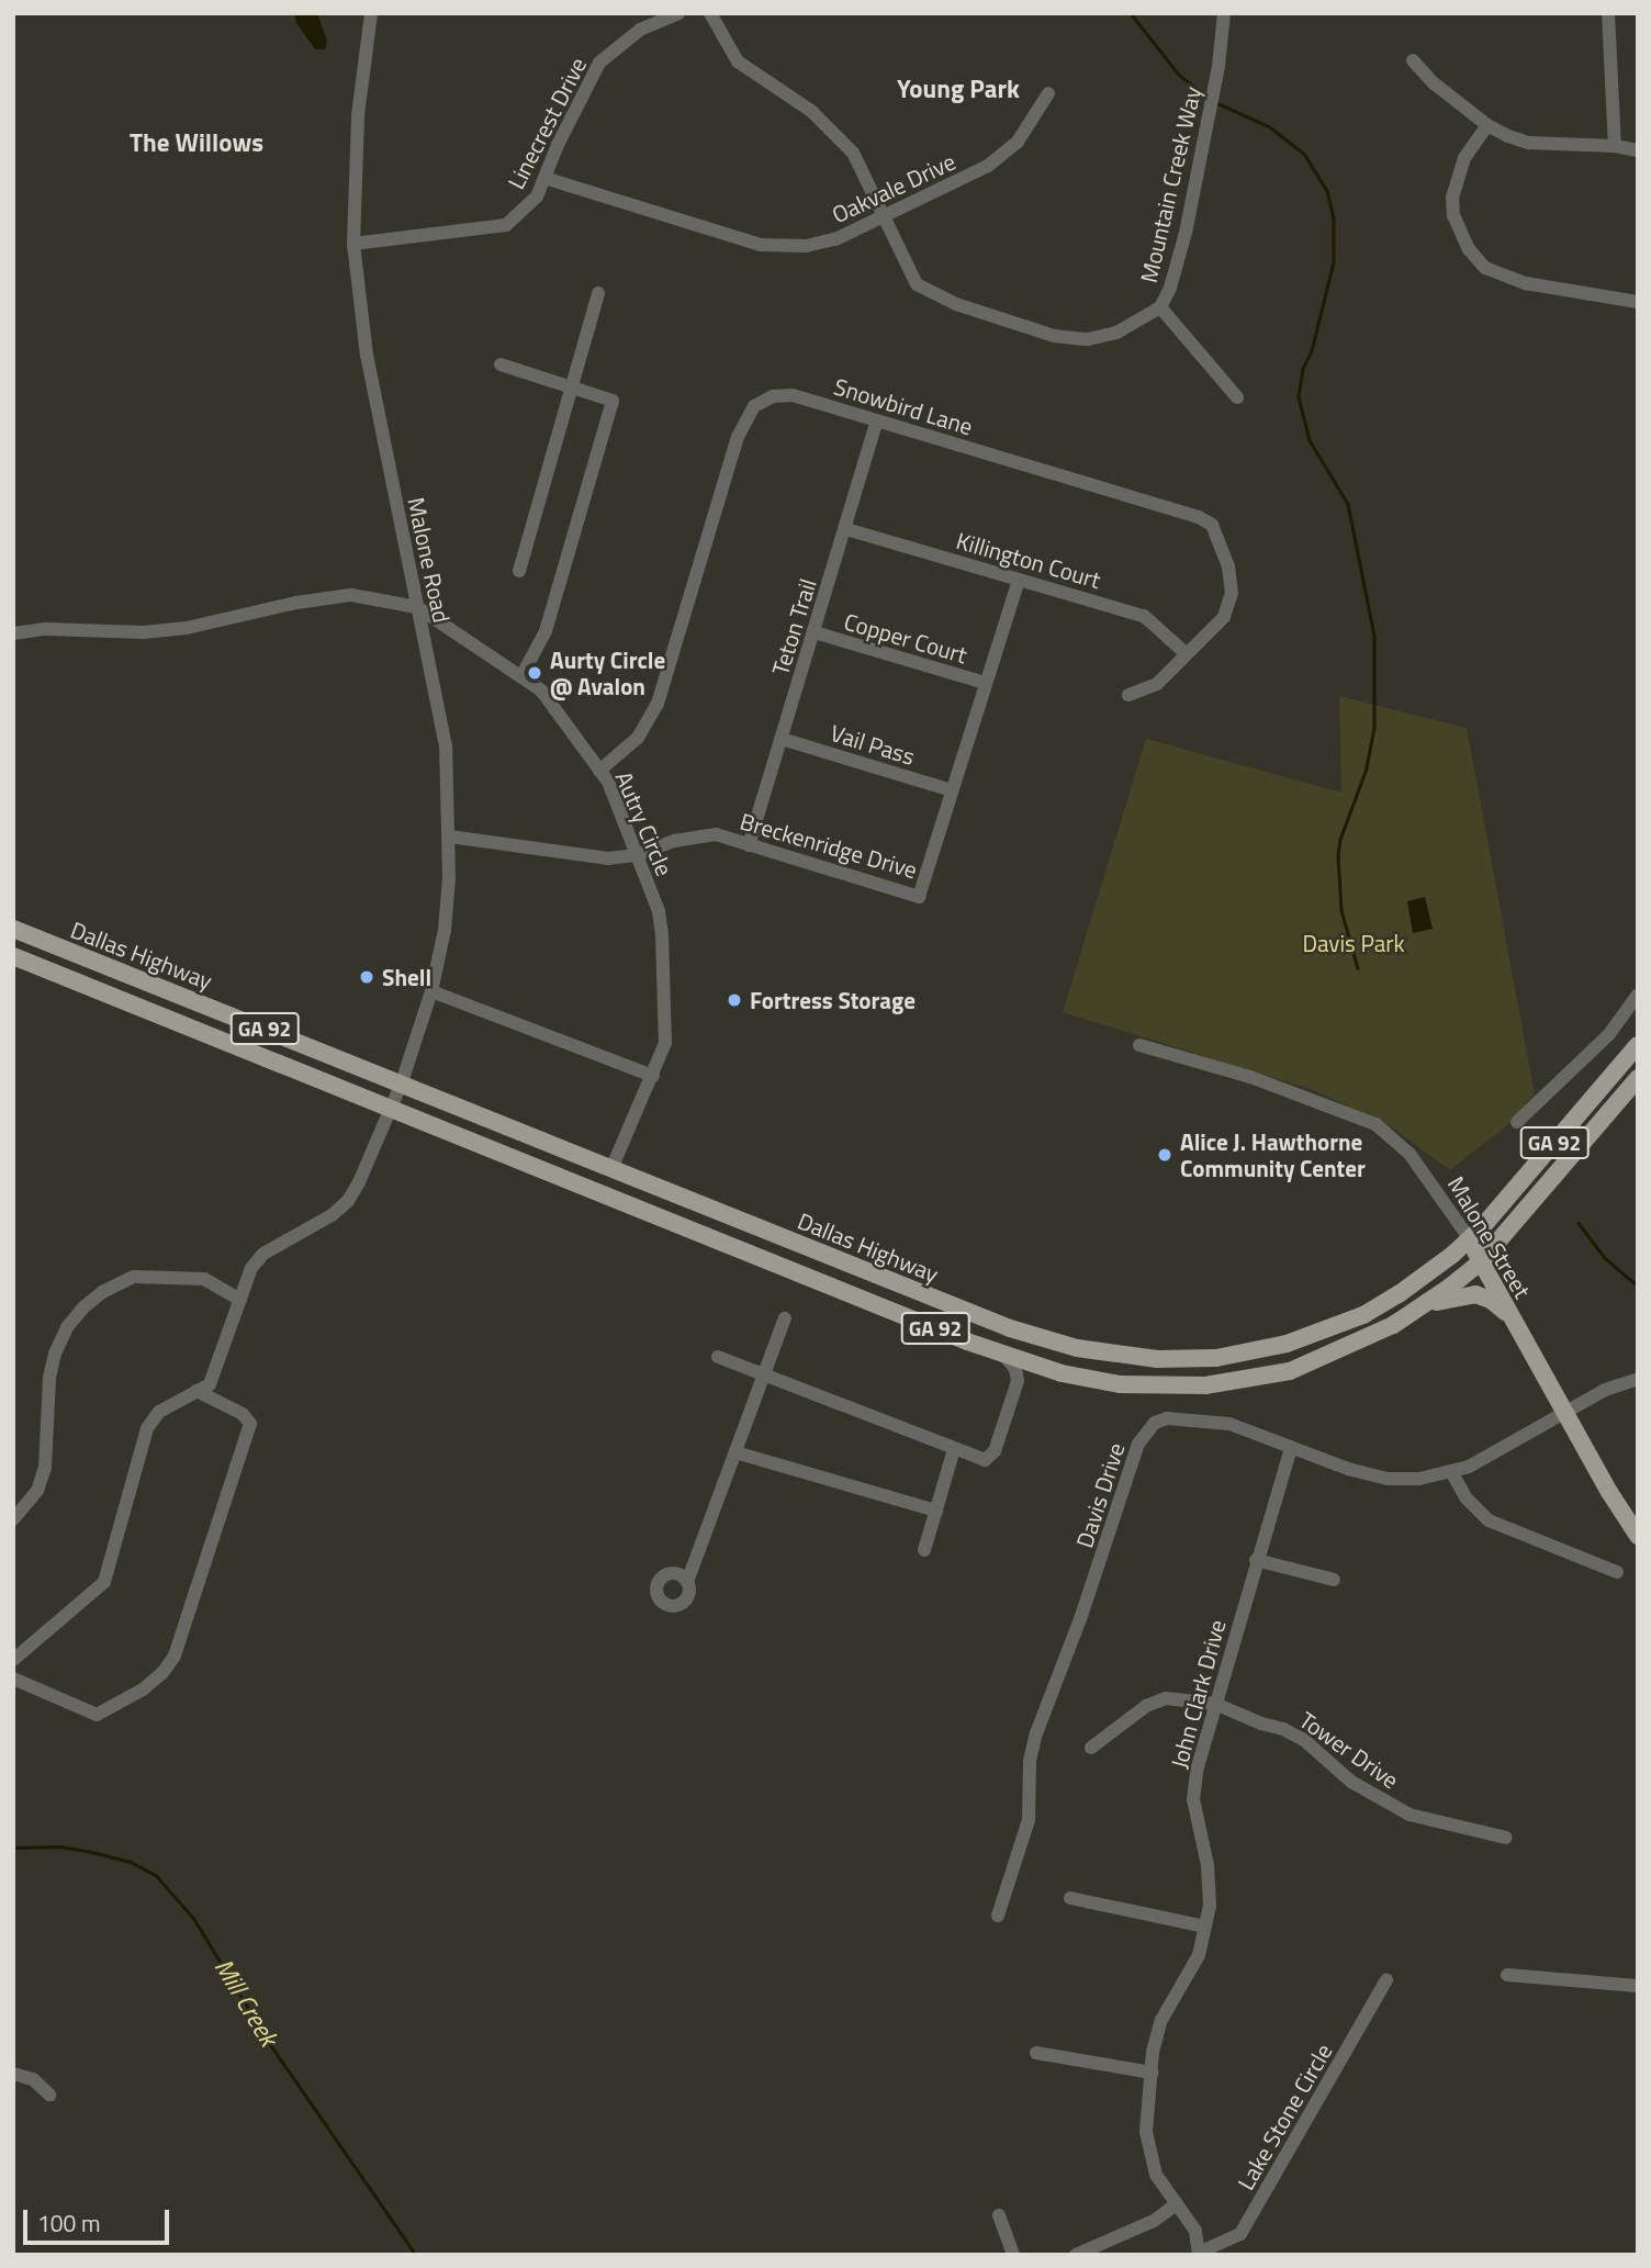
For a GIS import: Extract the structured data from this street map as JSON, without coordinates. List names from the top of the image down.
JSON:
{
  "streets": {
    "main road": ["Dallas Highway", "GA 92", "Malone Street"],
    "street": [
      "Linecrest Drive",
      "Mountain Creek Way",
      "Oakvale Drive",
      "Snowbird Lane",
      "Malone Road",
      "Killington Court",
      "Teton Trail",
      "Copper Court",
      "Vail Pass",
      "Autry Circle",
      "Breckenridge Drive",
      "Davis Drive",
      "John Clark Drive",
      "Tower Drive",
      "Lake Stone Circle"
    ]
  },
  "crossings": [
    ["Linecrest Drive", "Oakvale Drive"],
    ["Linecrest Drive", "Malone Road"],
    ["Mountain Creek Way", "Oakvale Drive"],
    ["Snowbird Lane", "Killington Court"],
    ["Snowbird Lane", "Teton Trail"],
    ["Snowbird Lane", "Autry Circle"],
    ["Malone Road", "Autry Circle"],
    ["Malone Road", "Breckenridge Drive"],
    ["Malone Road", "Dallas Highway"],
    ["Killington Court", "Teton Trail"],
    ["Killington Court", "Breckenridge Drive"],
    ["Teton Trail", "Copper Court"],
    ["Teton Trail", "Vail Pass"],
    ["Teton Trail", "Breckenridge Drive"],
    ["Copper Court", "Breckenridge Drive"],
    ["Vail Pass", "Breckenridge Drive"],
    ["Autry Circle", "Breckenridge Drive"],
    ["Autry Circle", "Dallas Highway"],
    ["Dallas Highway", "Malone Street"],
    ["Malone Street", "Davis Drive"],
    ["Davis Drive", "John Clark Drive"],
    ["John Clark Drive", "Tower Drive"],
    ["John Clark Drive", "Lake Stone Circle"]
  ],
  "districts": ["Young Park", "The Willows"],
  "water": ["Mill Creek"],
  "parks": ["Davis Park"],
  "places": [
    "Aurty Circle @ Avalon",
    "Shell",
    "Fortress Storage",
    "Alice J. Hawthorne Community Center"
  ],
  "scale_bar": "100 m"
}
